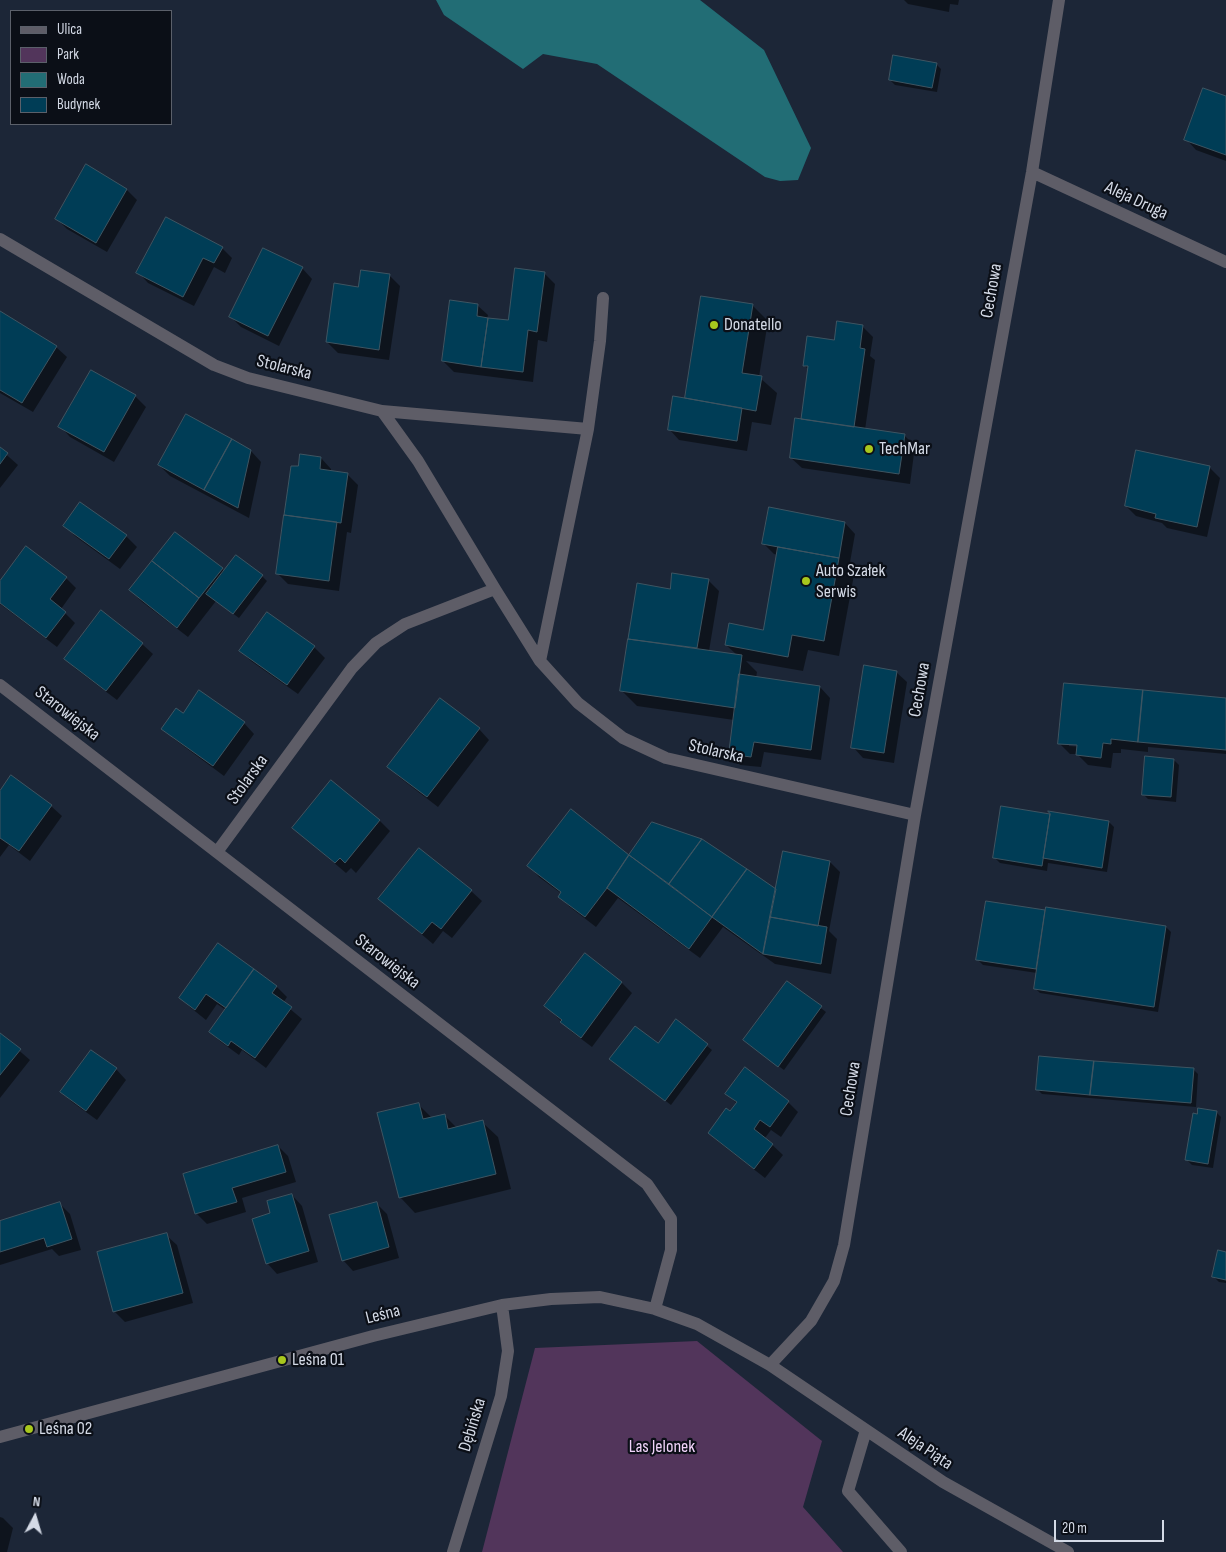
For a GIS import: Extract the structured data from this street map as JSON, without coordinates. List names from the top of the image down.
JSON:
{
  "streets": {
    "street": [
      "Aleja Druga",
      "Cechowa",
      "Stolarska",
      "Starowiejska",
      "Leśna",
      "Dębińska",
      "Aleja Piąta"
    ]
  },
  "crossings": [
    ["Aleja Druga", "Cechowa"],
    ["Cechowa", "Stolarska"],
    ["Cechowa", "Leśna"],
    ["Cechowa", "Aleja Piąta"],
    ["Stolarska", "Starowiejska"],
    ["Starowiejska", "Leśna"],
    ["Leśna", "Dębińska"],
    ["Leśna", "Aleja Piąta"]
  ],
  "parks": ["Las Jelonek"],
  "places": [
    "Donatello",
    "TechMar",
    "Auto Szałek Serwis",
    "Leśna 01",
    "Leśna 02"
  ],
  "legend": [
    "Ulica",
    "Park",
    "Woda",
    "Budynek"
  ],
  "scale_bar": "20 m",
  "north": "top"
}
